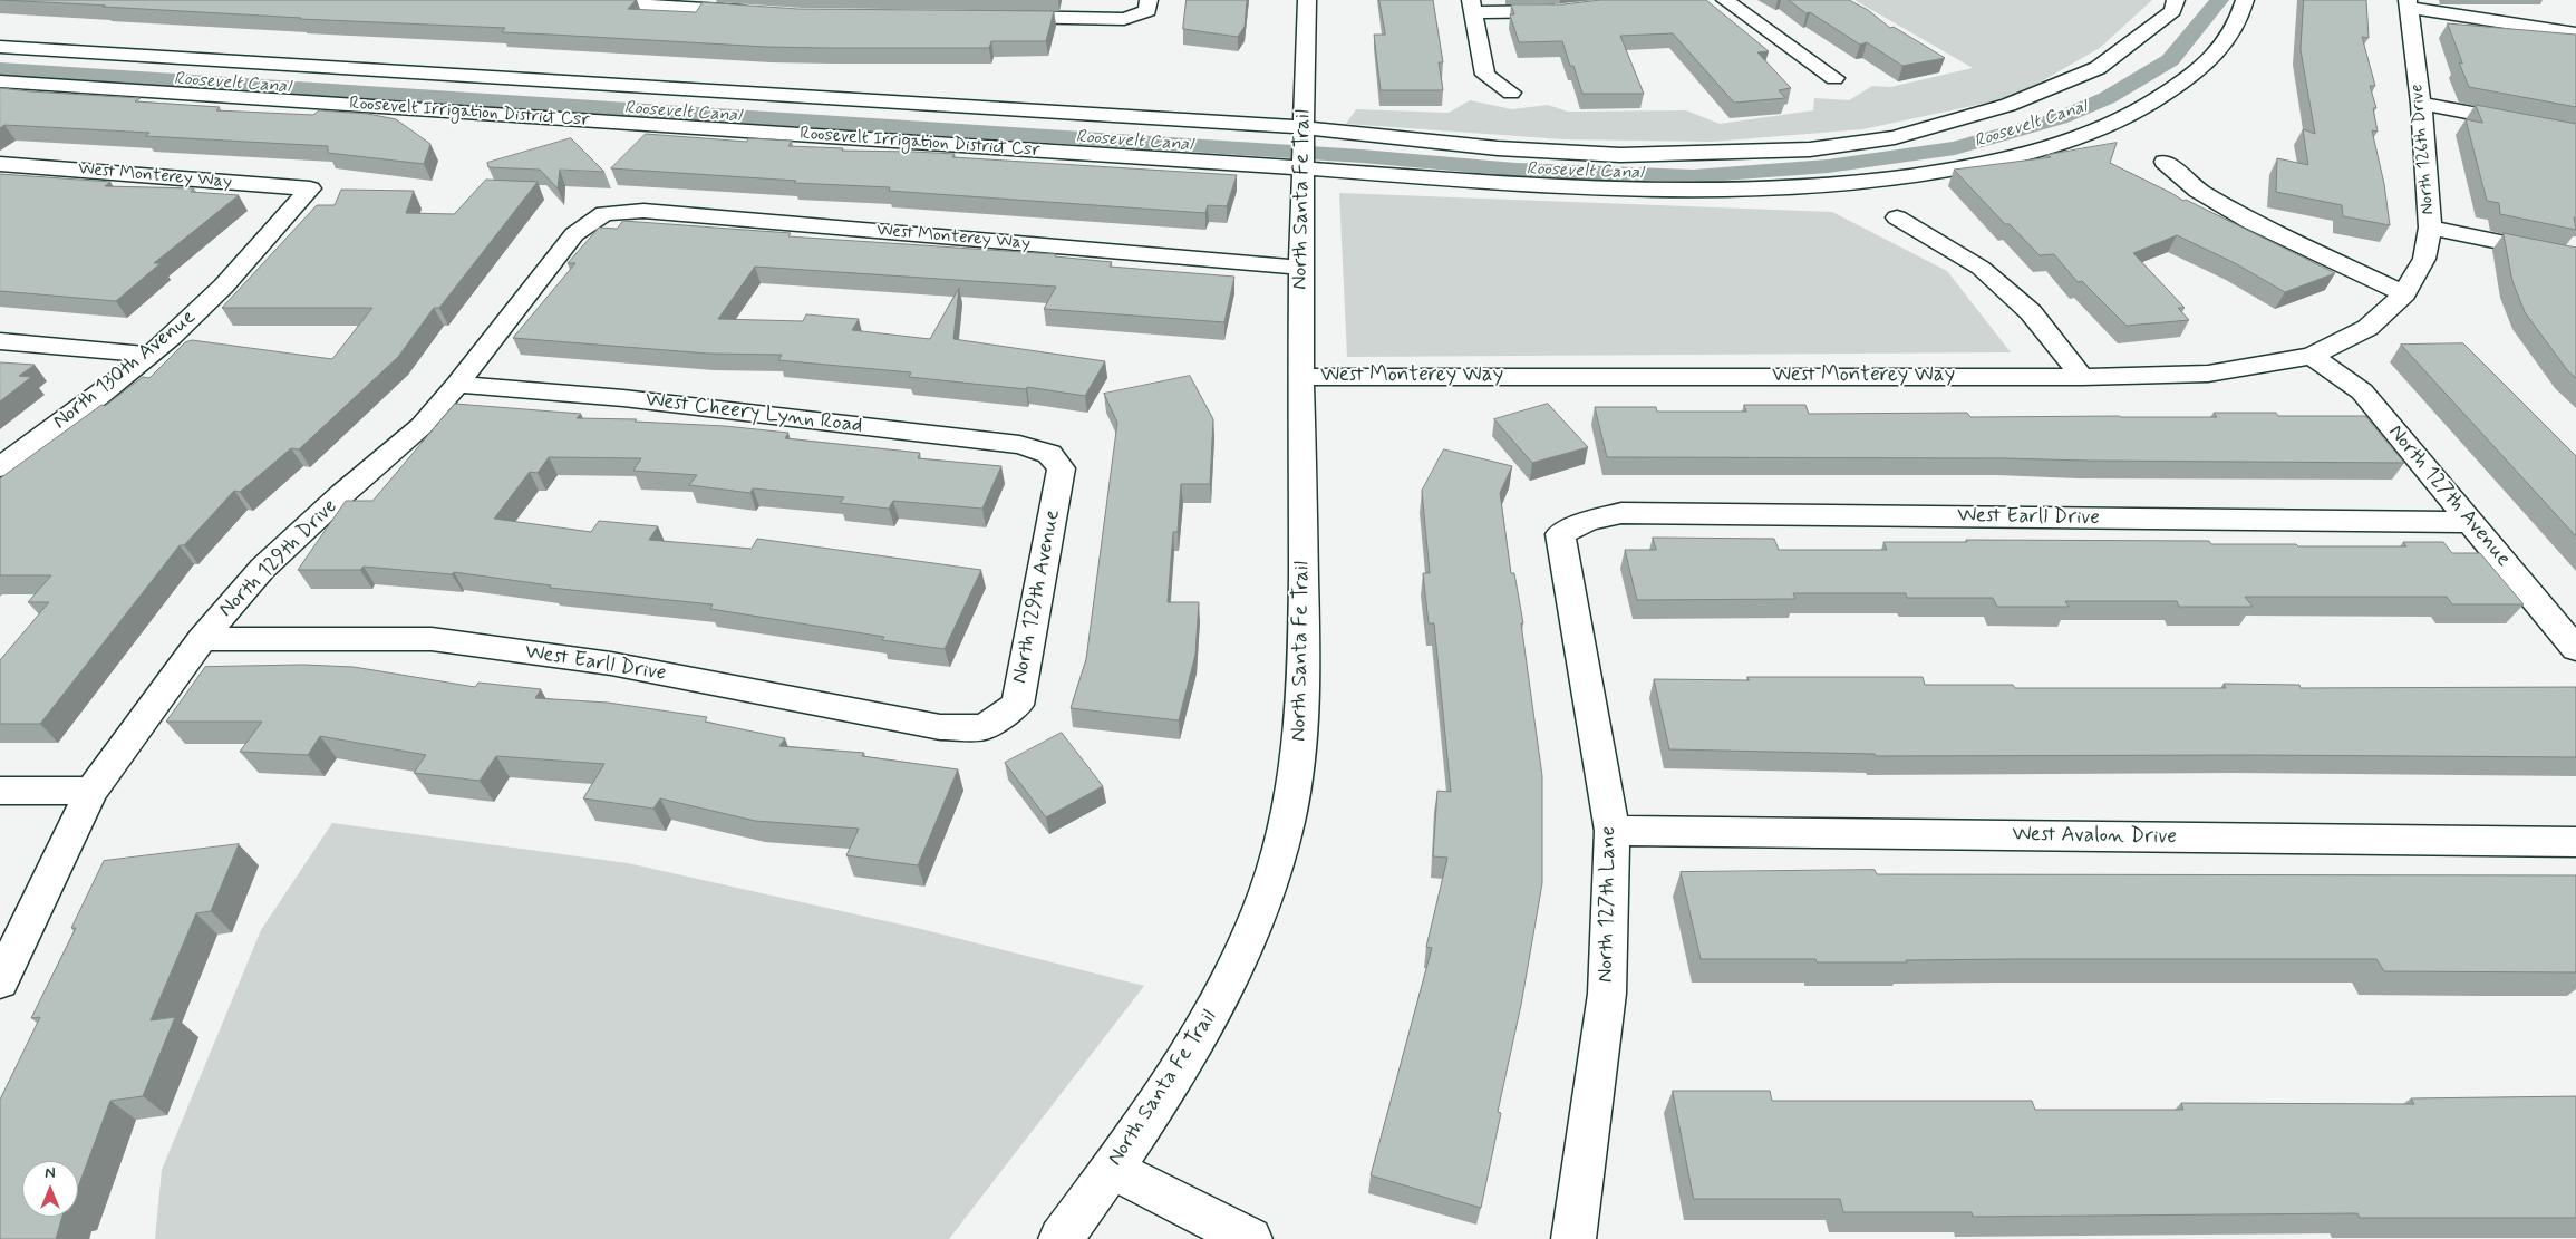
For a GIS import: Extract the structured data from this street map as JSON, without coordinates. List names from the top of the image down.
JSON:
{
  "streets": {
    "street": [
      "Roosevelt Irrigation District Csr",
      "North 126th Drive",
      "West Monterey Way",
      "North Santa Fe Trail",
      "North 130th Avenue",
      "West Cheery Lynn Road",
      "North 127th Avenue",
      "West Earll Drive",
      "North 129th Drive",
      "North 129th Avenue",
      "West Avalon Drive",
      "North 127th Lane"
    ]
  },
  "crossings": [
    ["Roosevelt Irrigation District Csr", "North Santa Fe Trail"],
    ["North 126th Drive", "West Monterey Way"],
    ["West Monterey Way", "North Santa Fe Trail"],
    ["West Monterey Way", "North 130th Avenue"],
    ["West Monterey Way", "North 127th Avenue"],
    ["West Monterey Way", "North 129th Drive"],
    ["West Cheery Lynn Road", "North 129th Drive"],
    ["West Cheery Lynn Road", "North 129th Avenue"],
    ["North 127th Avenue", "West Earll Drive"],
    ["West Earll Drive", "North 129th Drive"],
    ["West Earll Drive", "North 129th Avenue"],
    ["West Earll Drive", "North 127th Lane"],
    ["West Avalon Drive", "North 127th Lane"]
  ],
  "water": ["Roosevelt Canal"],
  "north": "top"
}
